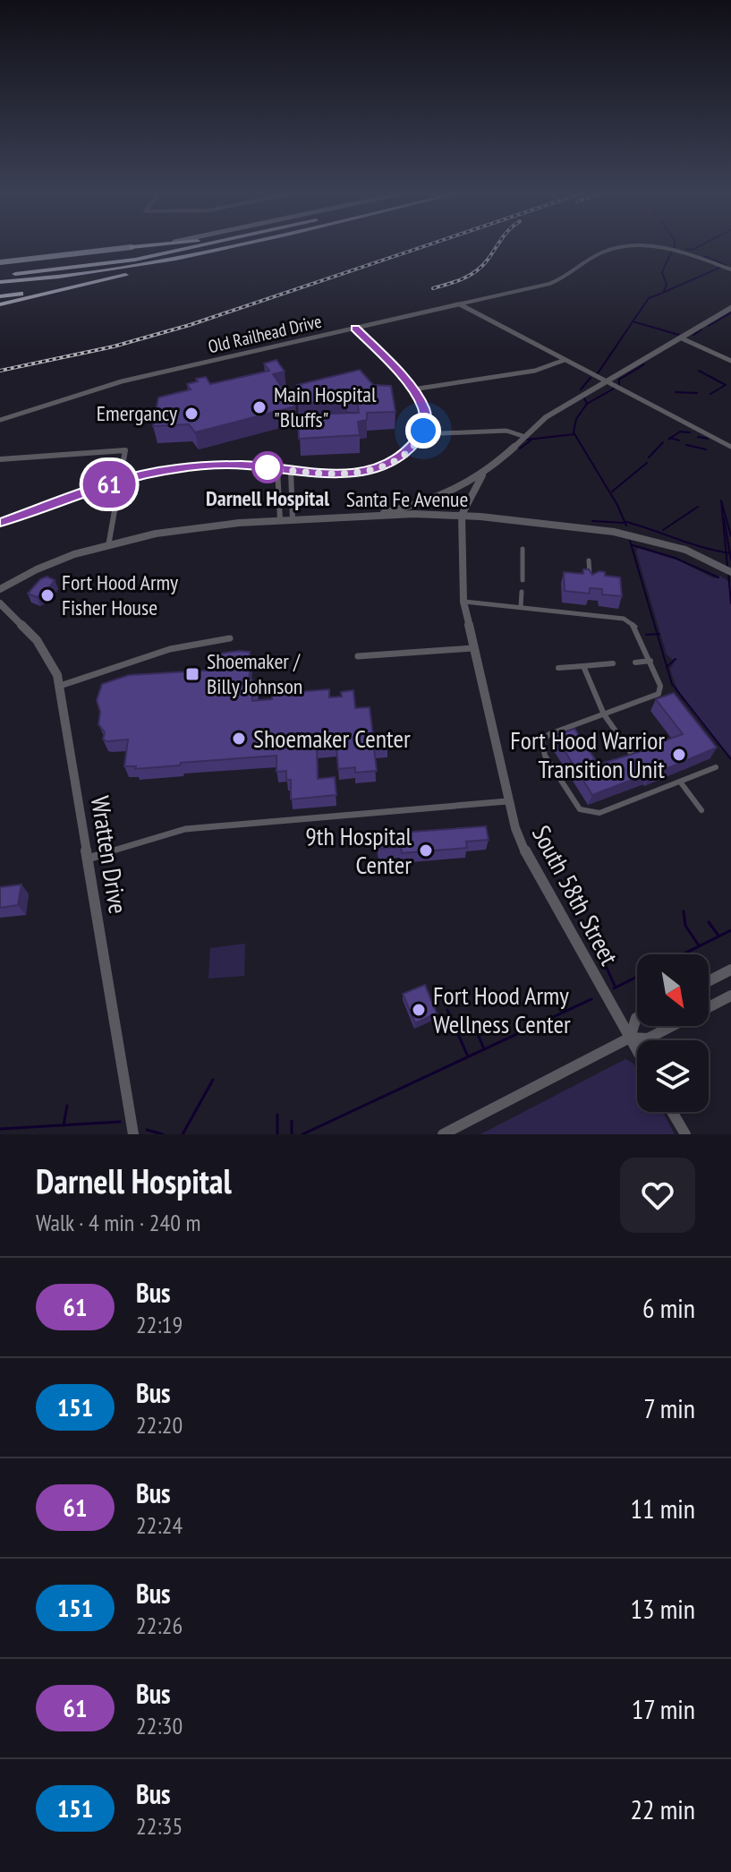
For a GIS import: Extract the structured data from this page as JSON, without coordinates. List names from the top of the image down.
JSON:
{
  "streets": {
    "street": [
      "Old Railhead Drive",
      "Santa Fe Avenue",
      "Wratten Drive",
      "South 58th Street"
    ]
  },
  "crossings": [
    ["Santa Fe Avenue", "South 58th Street"]
  ],
  "places": {
    "other": [
      "Main Hospital \"Bluffs\"",
      "Emergancy",
      "Darnell Hospital",
      "Fort Hood Army Fisher House",
      "Shoemaker Center",
      "Fort Hood Warrior Transition Unit",
      "9th Hospital Center",
      "Fort Hood Army Wellness Center"
    ],
    "transit": ["Shoemaker / Billy Johnson"]
  },
  "lines": ["bus line 61"],
  "north": "bottom right",
  "page": {
    "on_map": "61",
    "heading": ["Darnell Hospital", "Walk · 4 min · 240 m"],
    "list": [
      {
        "mark": "61",
        "name": "Bus",
        "note": "22:19",
        "value": "6 min"
      },
      {
        "mark": "151",
        "name": "Bus",
        "note": "22:20",
        "value": "7 min"
      },
      {
        "mark": "61",
        "name": "Bus",
        "note": "22:24",
        "value": "11 min"
      },
      {
        "mark": "151",
        "name": "Bus",
        "note": "22:26",
        "value": "13 min"
      },
      {
        "mark": "61",
        "name": "Bus",
        "note": "22:30",
        "value": "17 min"
      },
      {
        "mark": "151",
        "name": "Bus",
        "note": "22:35",
        "value": "22 min"
      }
    ]
  }
}
